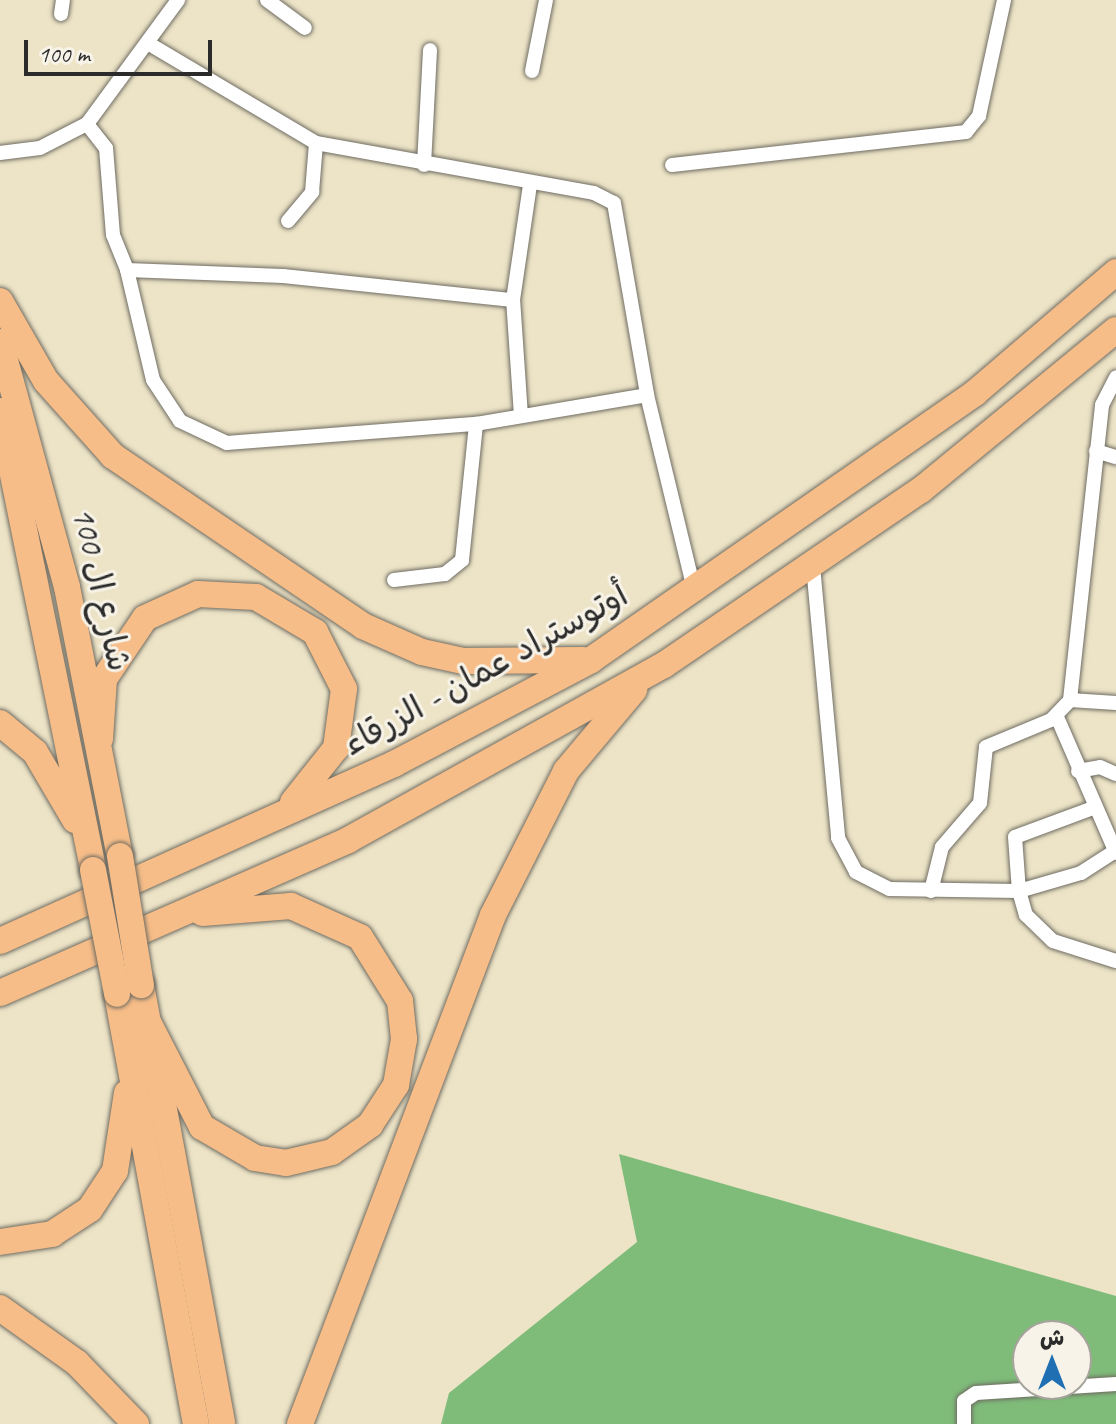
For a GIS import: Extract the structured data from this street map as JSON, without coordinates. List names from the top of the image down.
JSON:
{
  "streets": {
    "highway": ["شارع ال 100", "أوتوستراد عمان - الزرقاء"]
  },
  "scale_bar": "100 m",
  "north": "top"
}
